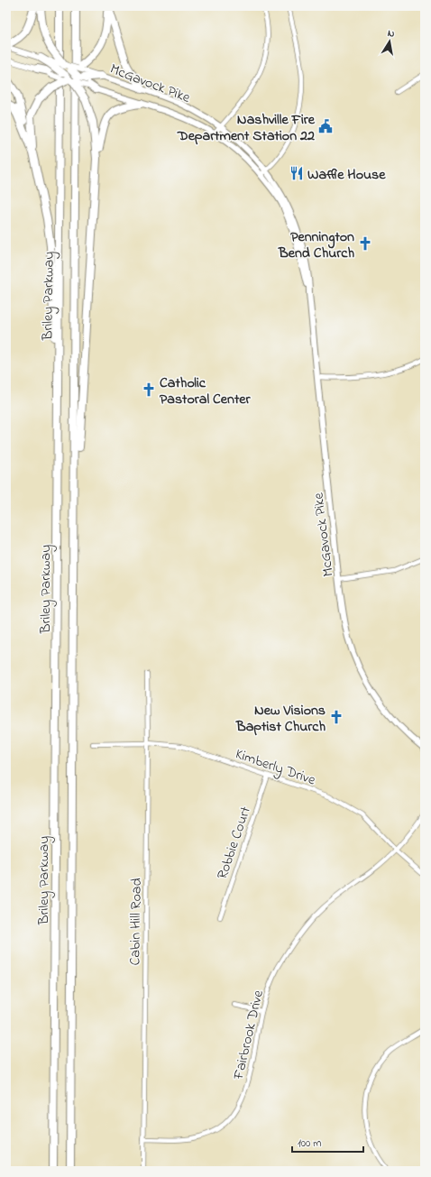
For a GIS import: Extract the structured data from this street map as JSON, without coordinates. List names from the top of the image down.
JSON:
{
  "streets": {
    "highway": ["Briley Parkway"],
    "main road": ["McGavock Pike"],
    "street": [
      "Kimberly Drive",
      "Robbie Court",
      "Cabin Hill Road",
      "Fairbrook Drive"
    ]
  },
  "crossings": [
    ["Kimberly Drive", "Robbie Court"],
    ["Kimberly Drive", "Cabin Hill Road"],
    ["Kimberly Drive", "Fairbrook Drive"],
    ["Cabin Hill Road", "Fairbrook Drive"]
  ],
  "places": {
    "public building": ["Nashville Fire Department Station 22"],
    "restaurant": ["Waffle House"],
    "church": ["Pennington Bend Church", "Catholic Pastoral Center", "New Visions Baptist Church"]
  },
  "scale_bar": "100 m",
  "north": "top"
}
